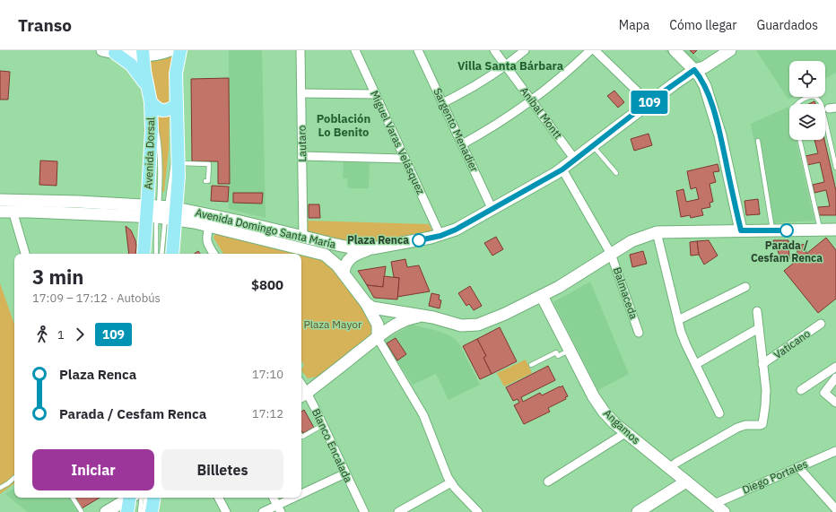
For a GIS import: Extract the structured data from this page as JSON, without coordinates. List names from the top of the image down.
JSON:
{
  "streets": {
    "main road": ["Avenida Dorsal", "Avenida Domingo Santa María", "Angamos"],
    "street": [
      "Aníbal Montt",
      "Sargento Menadier",
      "Miguel Varas Velásquez",
      "Lautaro",
      "Balmaceda",
      "Vaticano",
      "Blanco Encalada",
      "Diego Portales"
    ]
  },
  "crossings": [
    ["Aníbal Montt", "Avenida Domingo Santa María"],
    ["Sargento Menadier", "Avenida Domingo Santa María"],
    ["Miguel Varas Velásquez", "Avenida Domingo Santa María"],
    ["Lautaro", "Avenida Domingo Santa María"],
    ["Avenida Dorsal", "Avenida Domingo Santa María"],
    ["Angamos", "Diego Portales"]
  ],
  "districts": ["Villa Santa Bárbara", "Población Lo Benito"],
  "parks": ["Plaza Mayor"],
  "places": ["Parada / Cesfam Renca", "Plaza Renca"],
  "lines": ["bus line 109"],
  "page": {
    "header": "Transo",
    "nav": ["Mapa", "Cómo llegar", "Guardados"],
    "on_map": "109",
    "heading": ["3 min", "17:09 – 17:12 · Autobús", "$800"],
    "legs": ["1", "109"],
    "list": [
      {
        "name": "Plaza Renca",
        "value": "17:10"
      },
      {
        "name": "Parada / Cesfam Renca",
        "value": "17:12"
      }
    ],
    "buttons": ["Iniciar", "Billetes"]
  }
}
